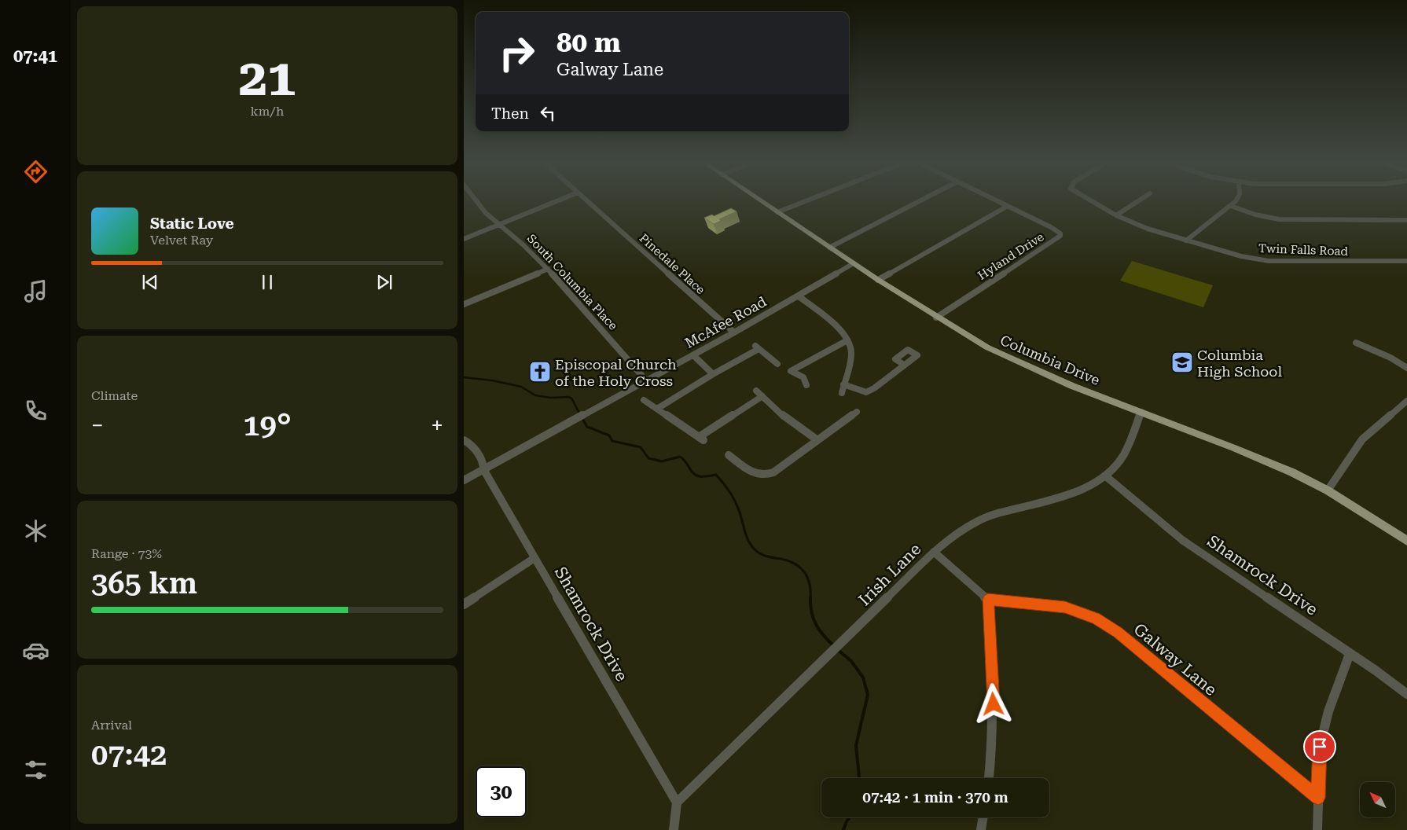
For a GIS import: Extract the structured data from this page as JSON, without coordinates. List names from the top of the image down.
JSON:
{
  "streets": {
    "main road": ["Columbia Drive"],
    "street": [
      "Twin Falls Road",
      "Hyland Drive",
      "Pinedale Place",
      "South Columbia Place",
      "McAfee Road",
      "Irish Lane",
      "Shamrock Drive",
      "Galway Lane"
    ]
  },
  "crossings": [
    ["Hyland Drive", "Columbia Drive"],
    ["Pinedale Place", "McAfee Road"],
    ["South Columbia Place", "McAfee Road"],
    ["McAfee Road", "Columbia Drive"],
    ["McAfee Road", "Shamrock Drive"],
    ["Columbia Drive", "Irish Lane"],
    ["Irish Lane", "Shamrock Drive"]
  ],
  "places": {
    "school or university": ["Columbia High School"],
    "church": ["Episcopal Church of the Holy Cross"]
  },
  "north": "top left",
  "page": {
    "tabs": "07:41",
    "tile": [
      ["21", "km/h"],
      "Climate",
      ["Range · 73%", "365 km"],
      ["Arrival", "07:42"]
    ],
    "turn": ["80 m", "Galway Lane"],
    "then": "Then",
    "song": ["Static Love", "Velvet Ray"],
    "heat": ["−", "19°", "+"],
    "limit": "30",
    "trip": "07:42 · 1 min · 370 m"
  }
}
